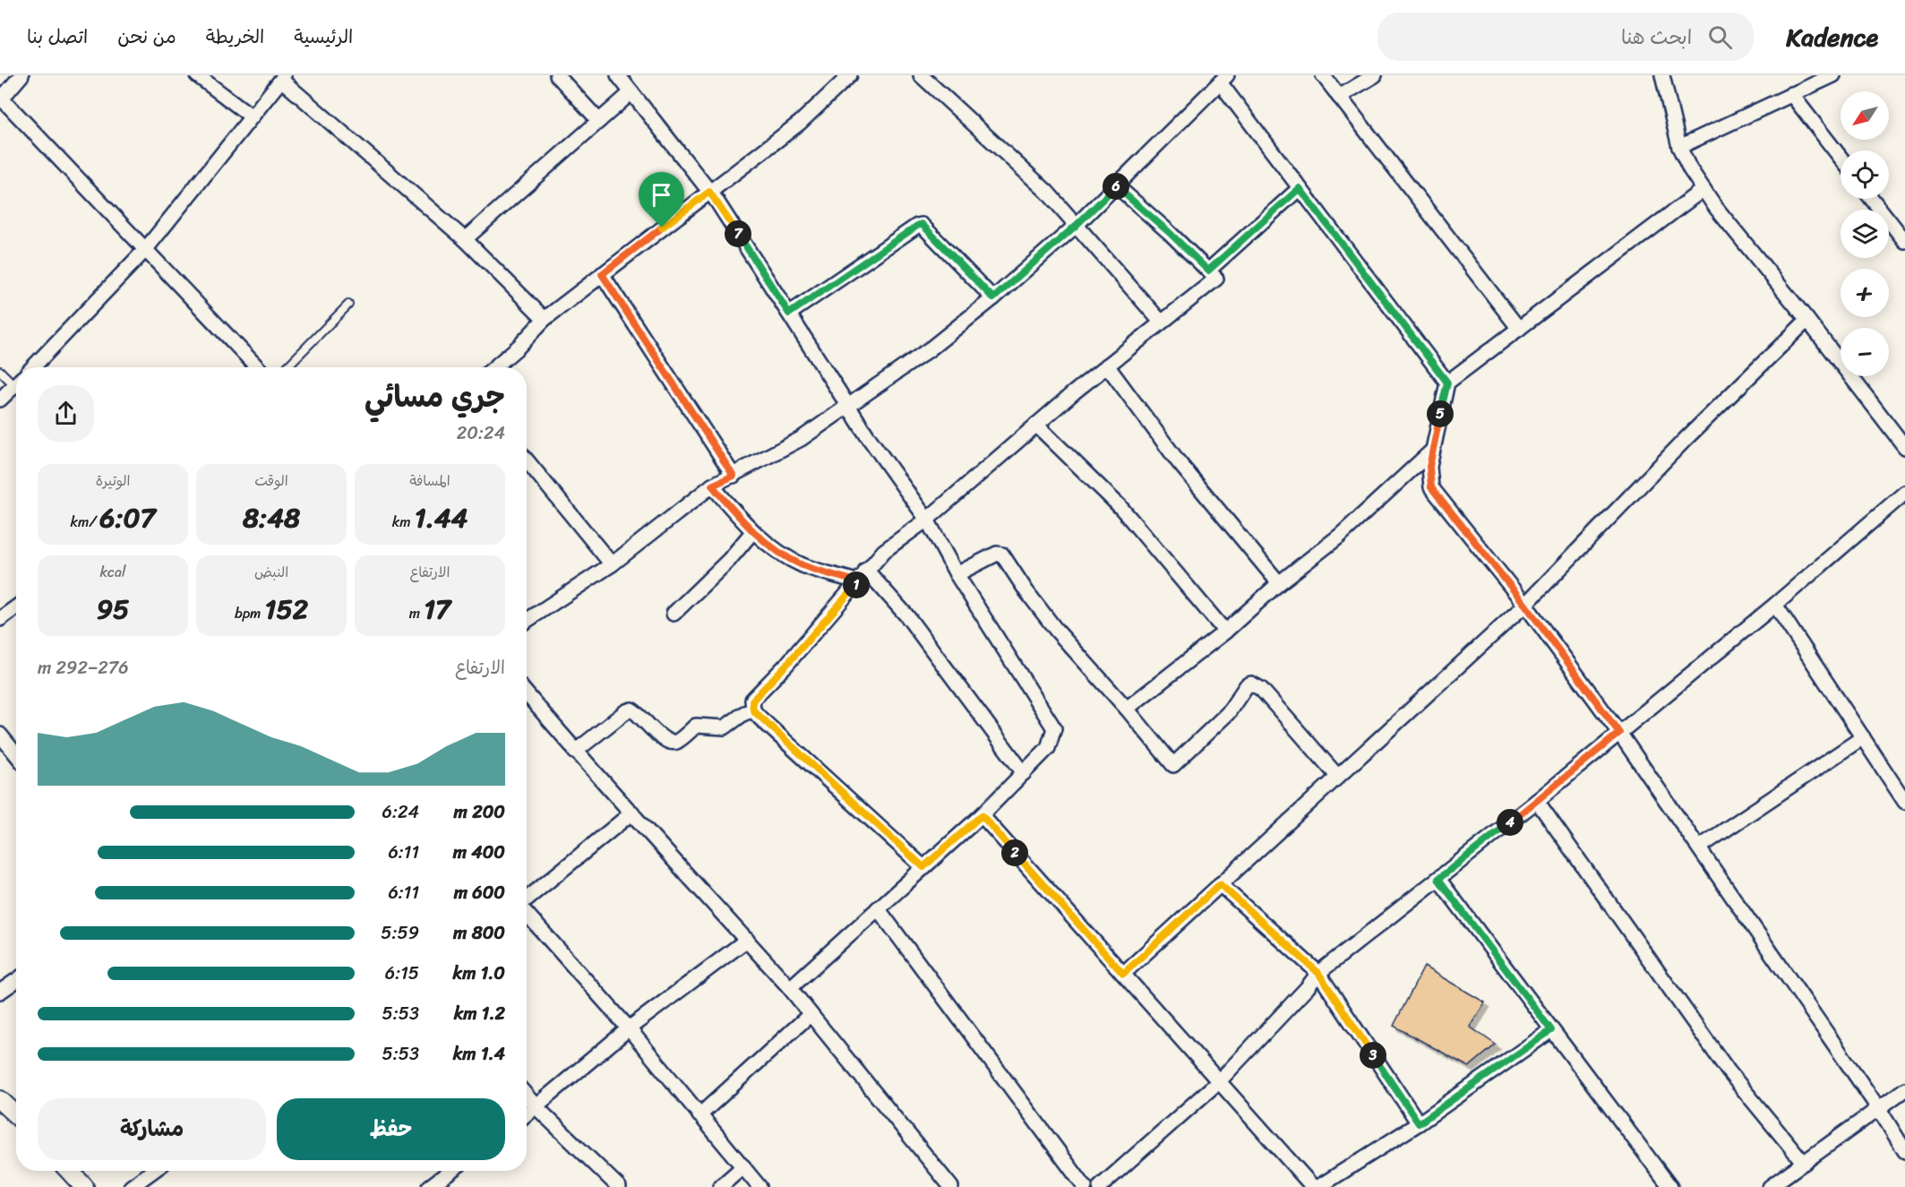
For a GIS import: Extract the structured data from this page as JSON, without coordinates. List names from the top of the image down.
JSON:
{
  "north": "bottom left",
  "page": {
    "header": "Kadence",
    "search": "ابحث هنا",
    "nav": [
      "الرئيسية",
      "الخريطة",
      "من نحن",
      "اتصل بنا"
    ],
    "map_buttons": ["+", "−"],
    "pins": [
      "6",
      "7",
      "5",
      "1",
      "4",
      "2",
      "3"
    ],
    "heading": ["جري مسائي", "20:24"],
    "stats": [
      ["المسافة", "1.44 km"],
      ["الوقت", "8:48"],
      ["الوتيرة", "6:07 /km"],
      ["الارتفاع", "17 m"],
      ["النبض", "152 bpm"],
      ["kcal", "95"]
    ],
    "chart": ["الارتفاع", "276–292 m"],
    "list": [
      {
        "name": "200 m",
        "note": "6:24"
      },
      {
        "name": "400 m",
        "note": "6:11"
      },
      {
        "name": "600 m",
        "note": "6:11"
      },
      {
        "name": "800 m",
        "note": "5:59"
      },
      {
        "name": "1.0 km",
        "note": "6:15"
      },
      {
        "name": "1.2 km",
        "note": "5:53"
      },
      {
        "name": "1.4 km",
        "note": "5:53"
      }
    ],
    "buttons": ["حفظ", "مشاركة"]
  }
}
